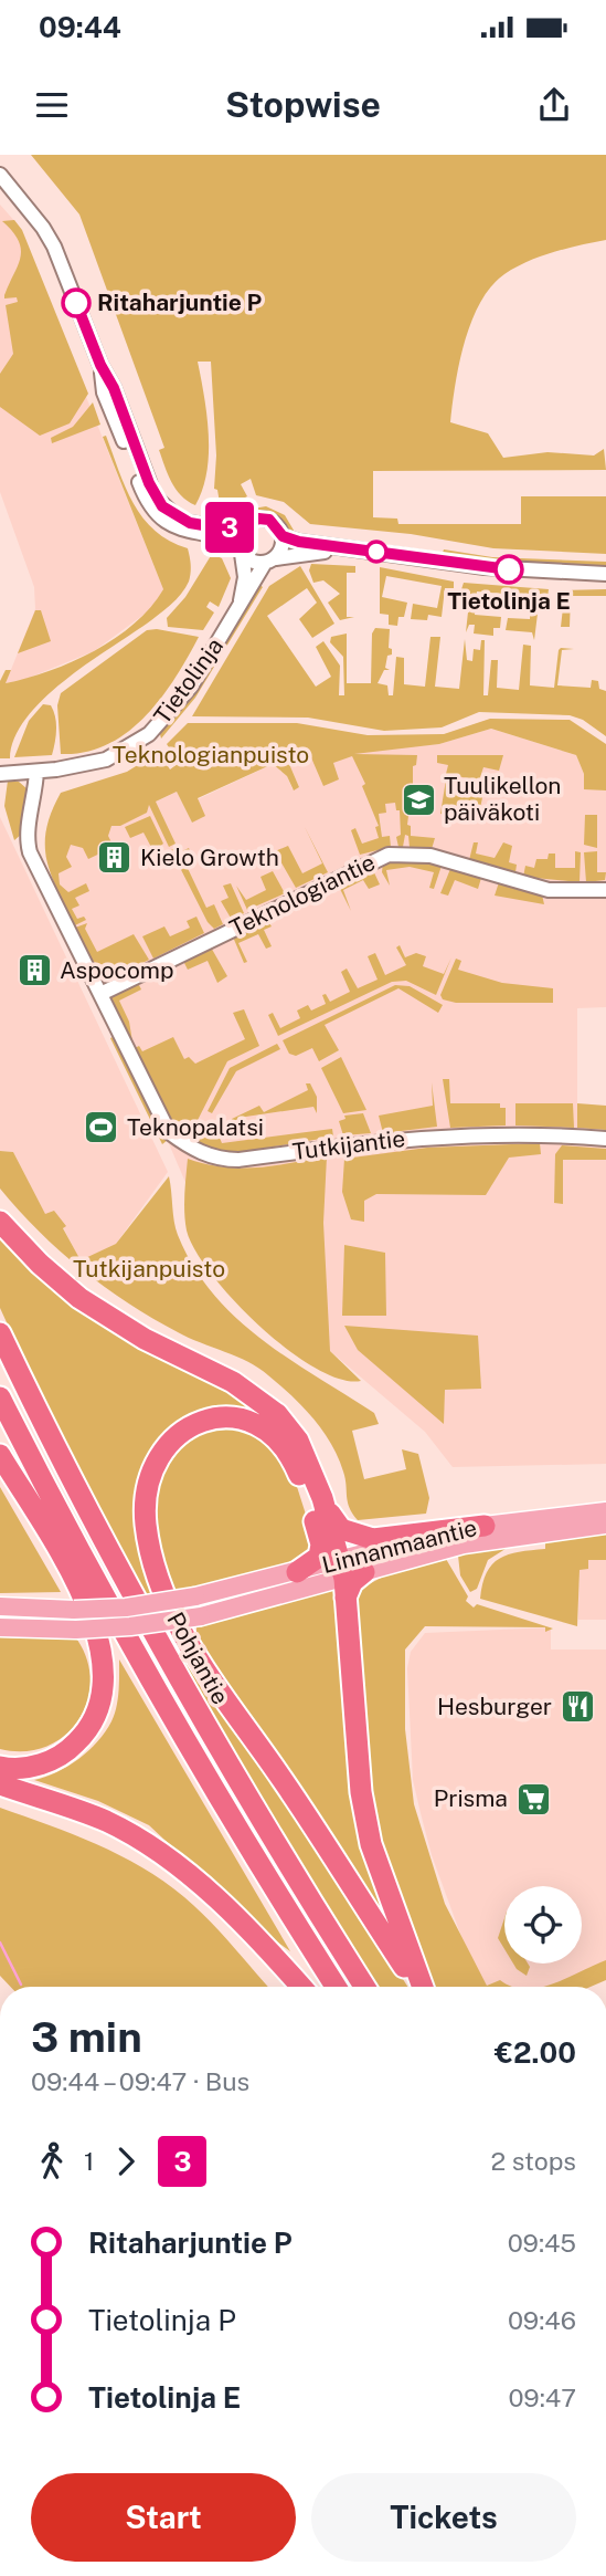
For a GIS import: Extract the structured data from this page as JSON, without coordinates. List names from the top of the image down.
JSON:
{
  "streets": {
    "highway": ["Pohjantie"],
    "main road": ["Linnanmaantie"],
    "street": ["Tietolinja", "Teknologiantie", "Tutkijantie"]
  },
  "crossings": [
    ["Tietolinja", "Tutkijantie"],
    ["Teknologiantie", "Tutkijantie"]
  ],
  "parks": ["Teknologianpuisto", "Tutkijanpuisto"],
  "places": {
    "other": ["Ritaharjuntie P", "Tietolinja E"],
    "school or university": ["Tuulikellon päiväkoti"],
    "building": ["Kielo Growth", "Aspocomp"],
    "sports": ["Teknopalatsi"],
    "restaurant": ["Hesburger"],
    "supermarket": ["Prisma"]
  },
  "lines": ["bus line 3"],
  "page": {
    "status": "09:44",
    "header": "Stopwise",
    "on_map": "3",
    "heading": ["3 min", "09:44 – 09:47 · Bus", "€2.00"],
    "legs": ["1", "3", "2 stops"],
    "list": [
      {
        "name": "Ritaharjuntie P",
        "value": "09:45"
      },
      {
        "name": "Tietolinja P",
        "value": "09:46"
      },
      {
        "name": "Tietolinja E",
        "value": "09:47"
      }
    ],
    "buttons": ["Start", "Tickets"]
  }
}
